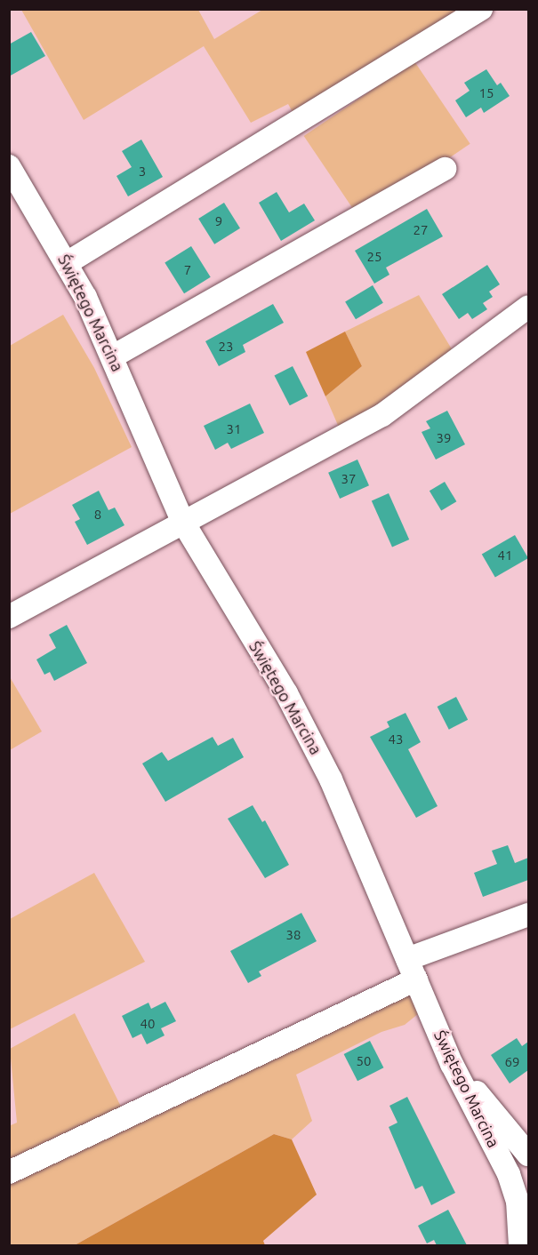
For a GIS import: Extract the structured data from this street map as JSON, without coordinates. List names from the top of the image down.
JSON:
{
  "streets": {
    "street": ["Świętego Marcina"]
  },
  "house_numbers": [
    "15",
    "3",
    "9",
    "27",
    "25",
    "7",
    "23",
    "31",
    "39",
    "37",
    "8",
    "41",
    "43",
    "38",
    "40",
    "50",
    "69"
  ]
}
